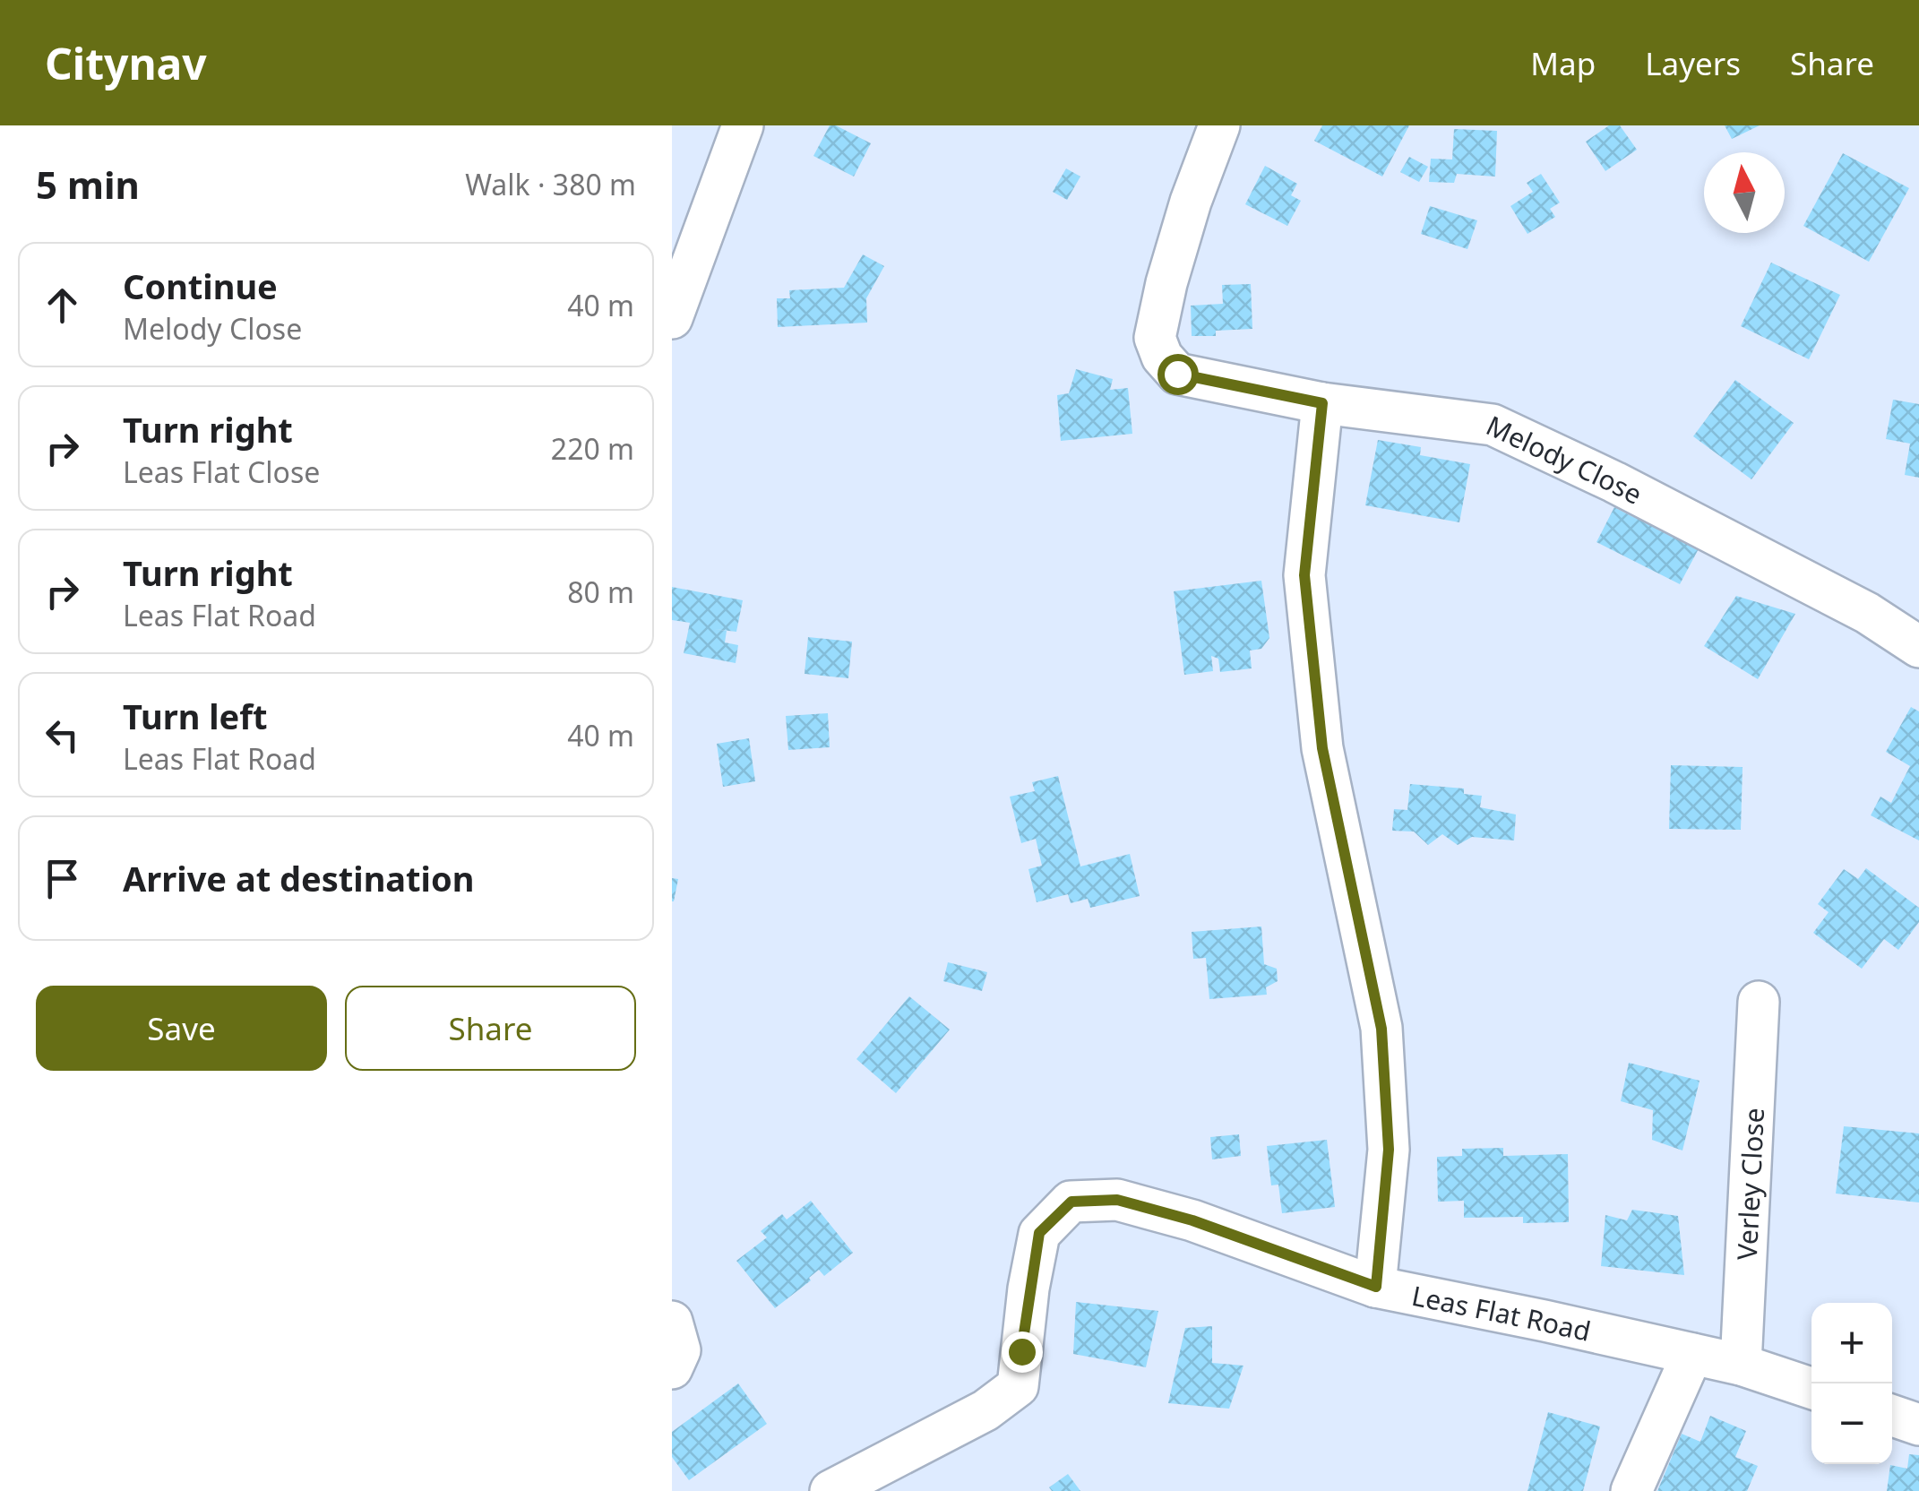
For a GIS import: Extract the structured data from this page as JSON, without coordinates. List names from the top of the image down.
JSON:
{
  "streets": {
    "street": ["Melody Close", "Verley Close", "Leas Flat Road"]
  },
  "crossings": [
    ["Verley Close", "Leas Flat Road"]
  ],
  "north": "top",
  "page": {
    "header": "Citynav",
    "nav": ["Map", "Layers", "Share"],
    "heading": ["5 min", "Walk · 380 m"],
    "list": [
      ["Continue", "Melody Close", "40 m"],
      ["Turn right", "Leas Flat Close", "220 m"],
      ["Turn right", "Leas Flat Road", "80 m"],
      ["Turn left", "Leas Flat Road", "40 m"],
      "Arrive at destination"
    ],
    "buttons": ["Save", "Share"],
    "map_buttons": ["+", "−"]
  }
}
